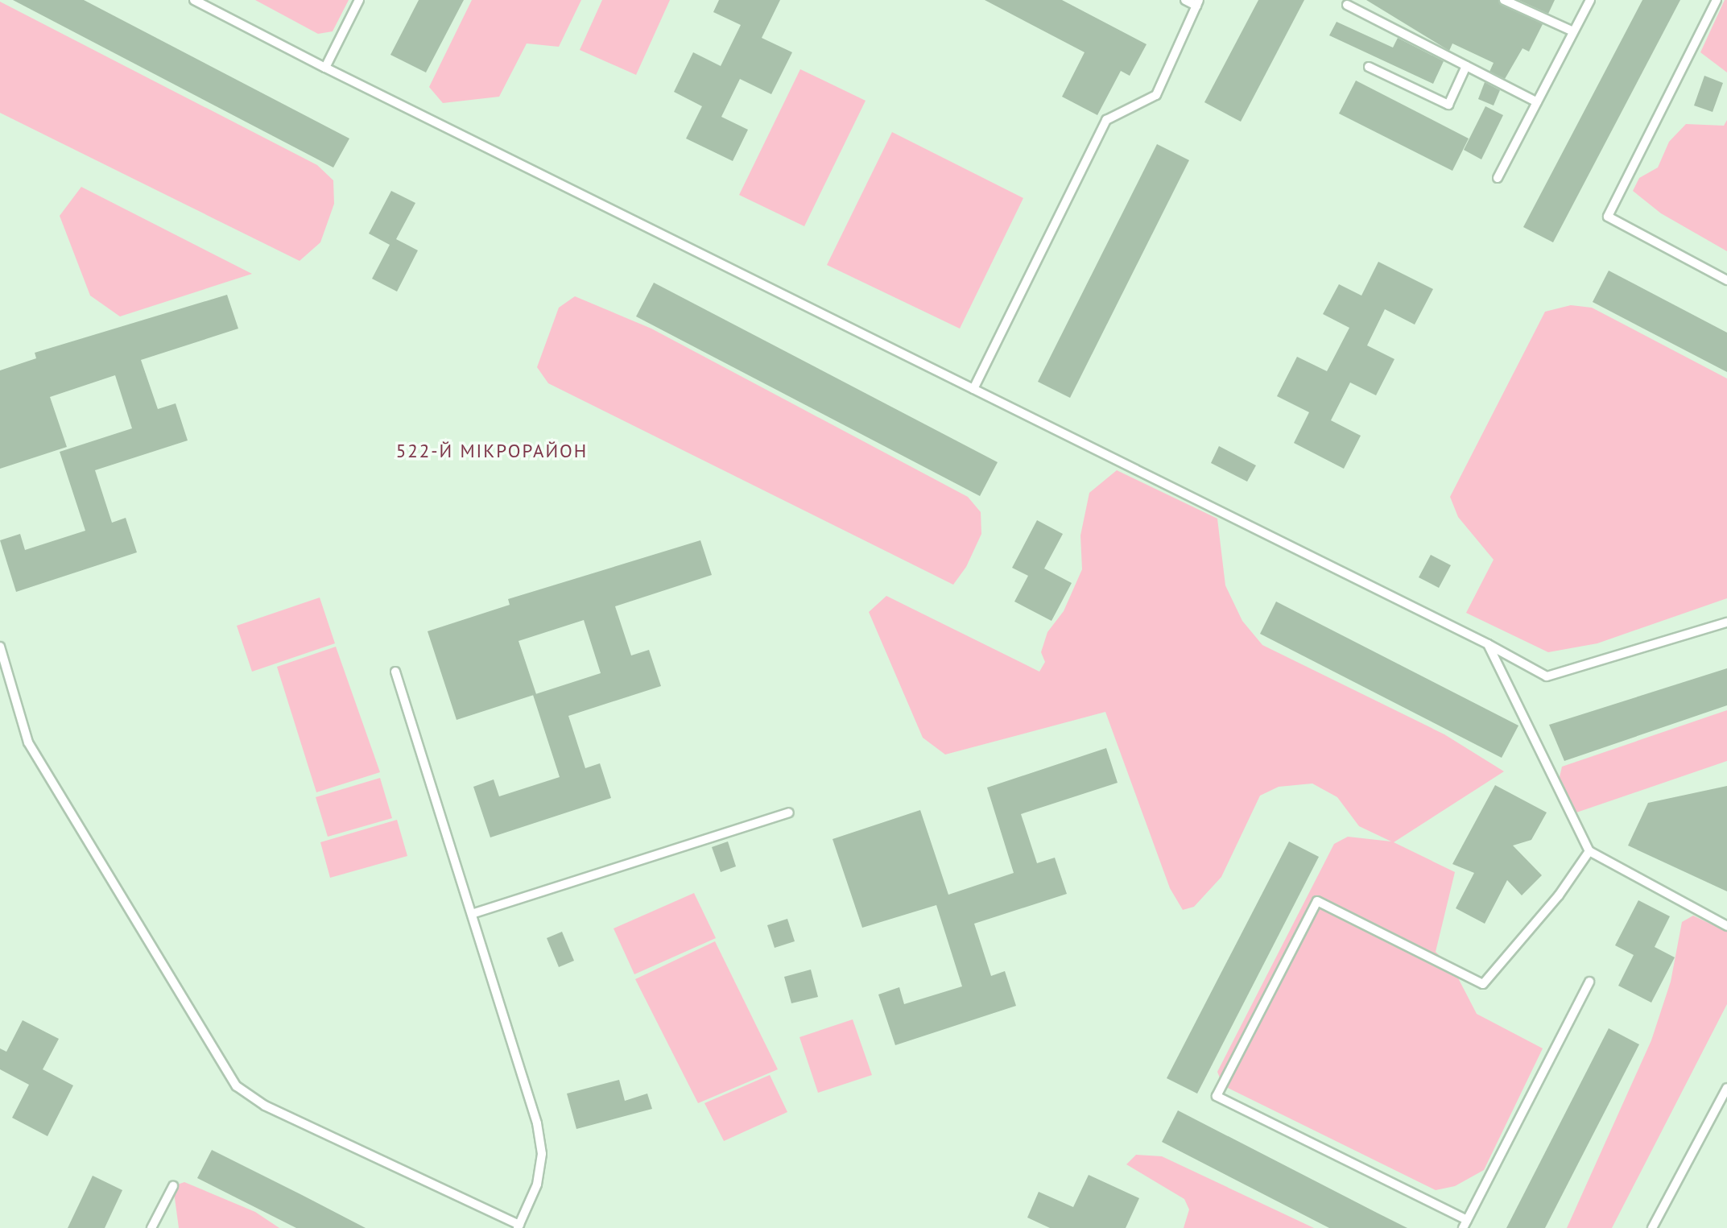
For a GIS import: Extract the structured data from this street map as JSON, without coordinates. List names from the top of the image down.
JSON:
{
  "districts": ["522-Й МІКРОРАЙОН"]
}
